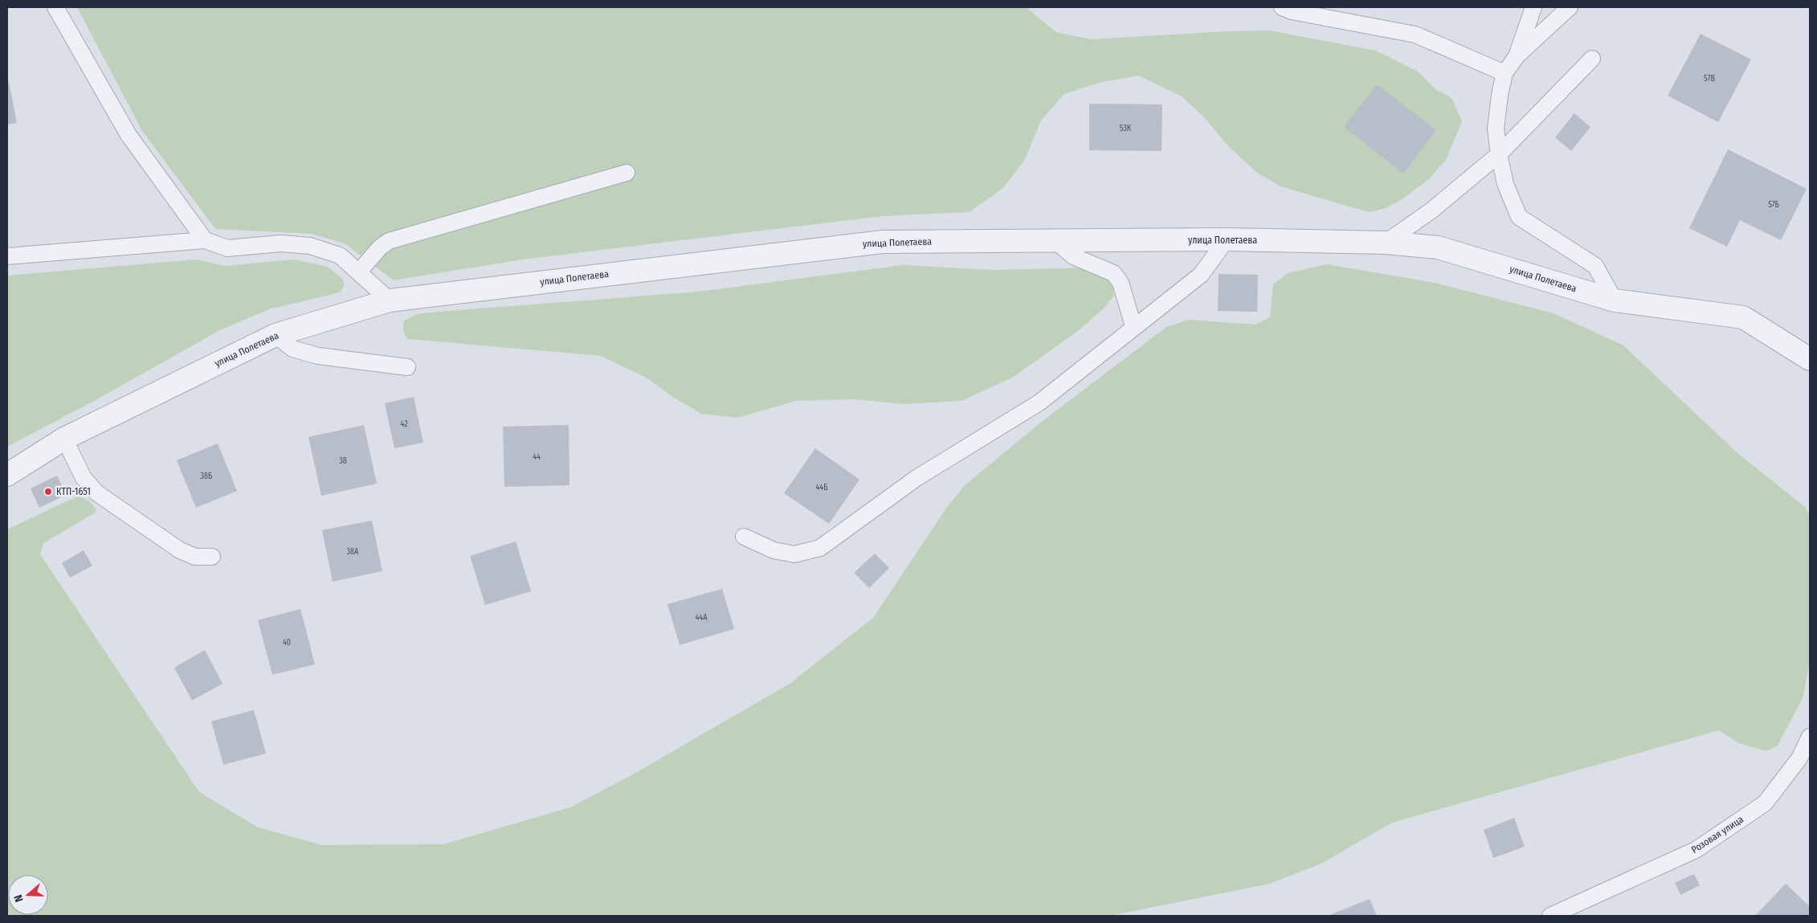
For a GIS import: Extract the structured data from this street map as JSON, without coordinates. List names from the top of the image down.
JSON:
{
  "streets": {
    "street": ["улица Полетаева"],
    "lane": ["Розовая улица"]
  },
  "places": ["КТП-1651"],
  "house_numbers": [
    "57В",
    "53К",
    "57Б",
    "42",
    "44",
    "38",
    "38Б",
    "44Б",
    "38А",
    "44А",
    "40"
  ],
  "north": "left"
}
